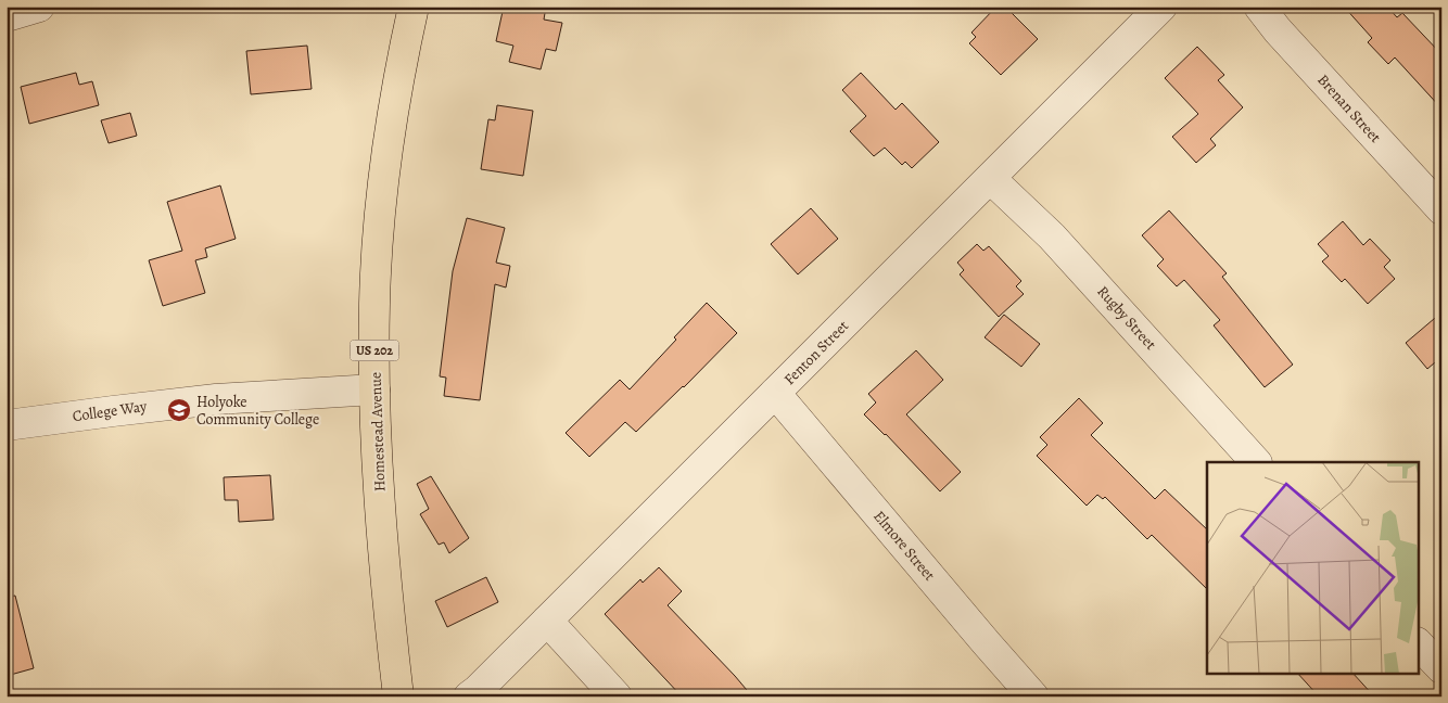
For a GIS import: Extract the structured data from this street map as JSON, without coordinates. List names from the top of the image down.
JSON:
{
  "streets": {
    "main road": ["US 202", "Homestead Avenue"],
    "street": [
      "Brenan Street",
      "Rugby Street",
      "Fenton Street",
      "College Way",
      "Elmore Street"
    ]
  },
  "crossings": [
    ["Rugby Street", "Fenton Street"],
    ["Fenton Street", "Elmore Street"],
    ["College Way", "Homestead Avenue"]
  ],
  "places": {
    "school or university": ["Holyoke Community College"]
  }
}
